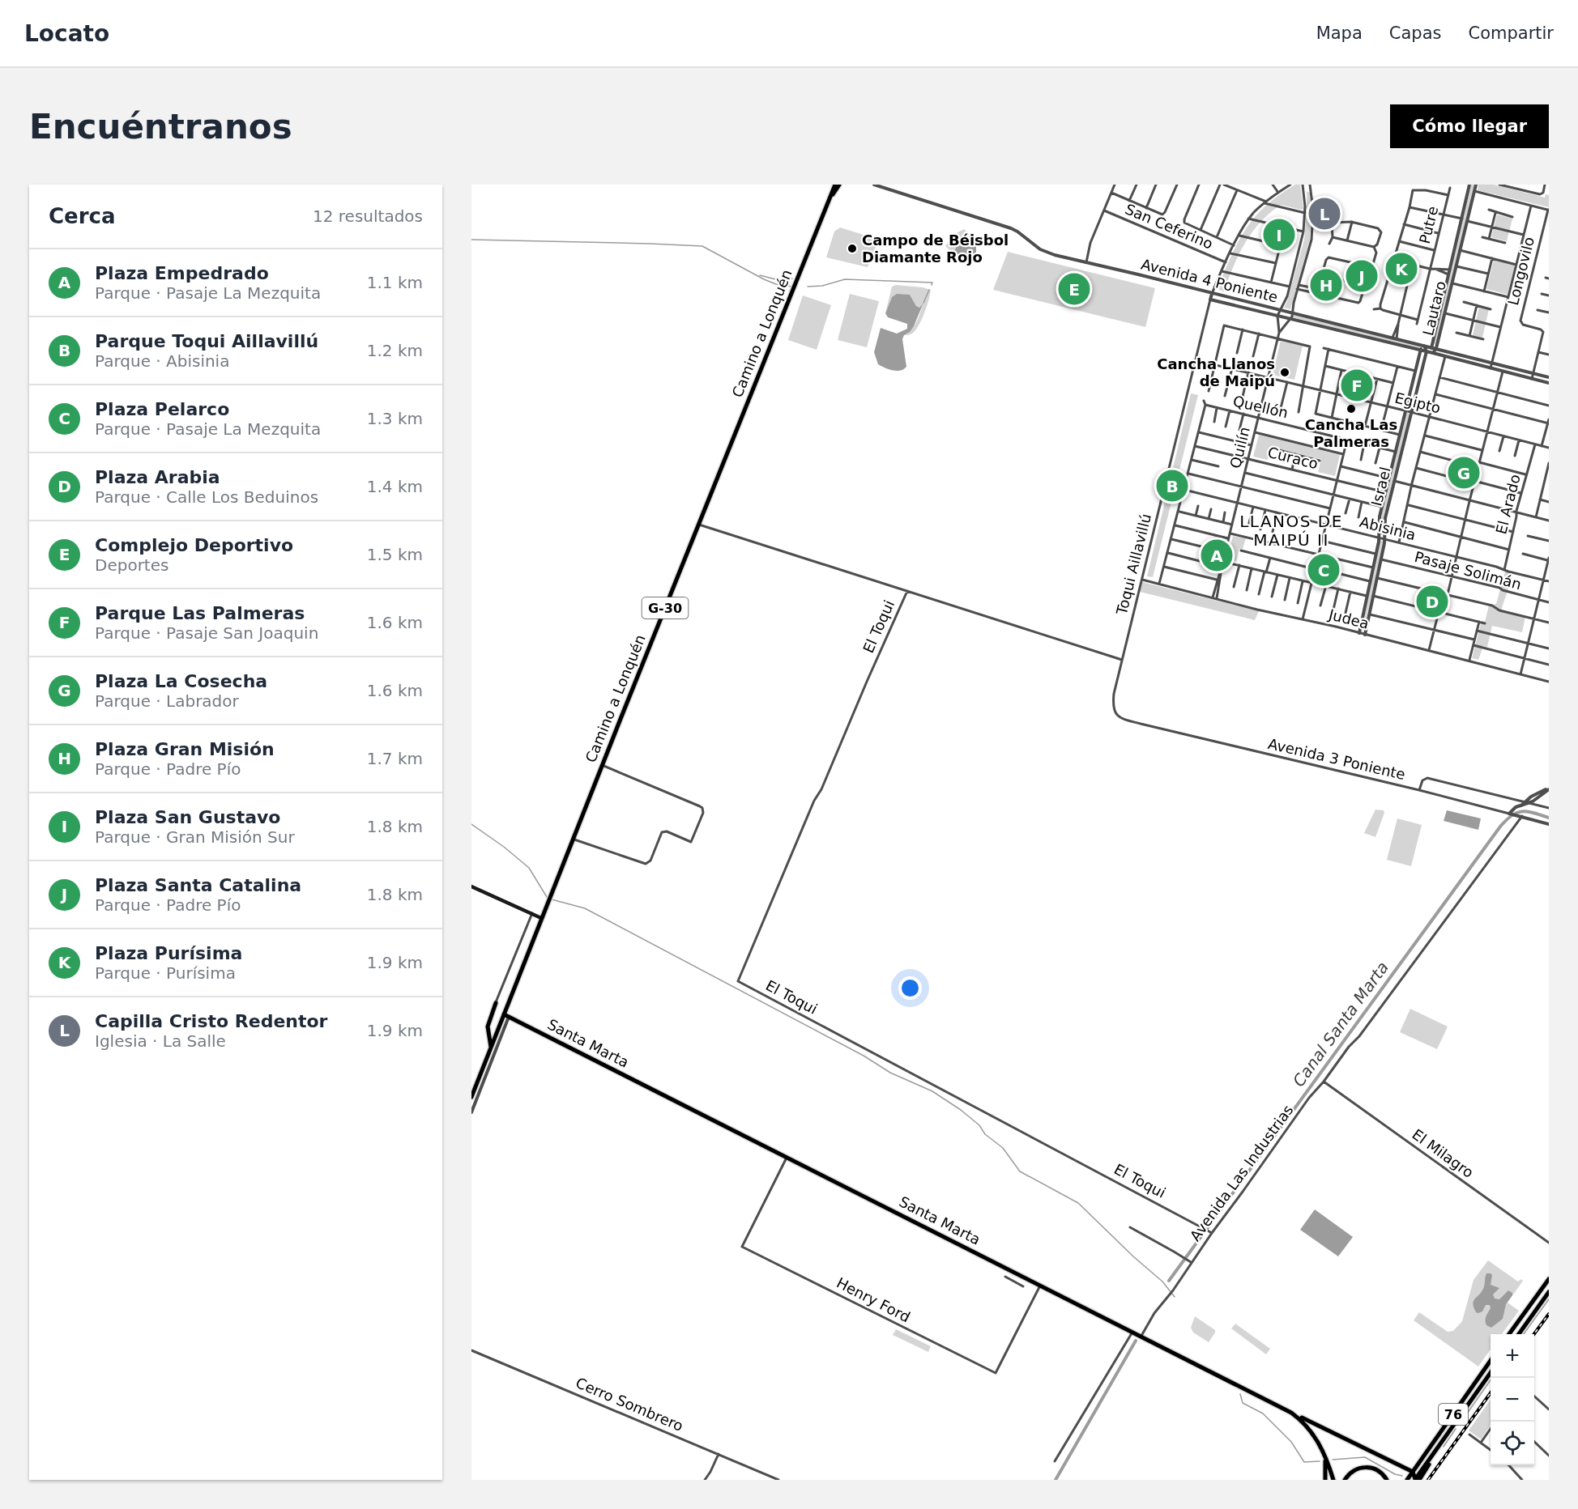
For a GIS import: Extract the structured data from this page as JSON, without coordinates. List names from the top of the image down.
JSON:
{
  "streets": {
    "main road": [
      "Camino a Lonquén",
      "G-30",
      "Santa Marta",
      "76"
    ],
    "street": [
      "Putre",
      "San Ceferino",
      "Longovilo",
      "Avenida 4 Poniente",
      "Lautaro",
      "Egipto",
      "Quellón",
      "Quilín",
      "Curaco",
      "Israel",
      "El Arado",
      "Abisinia",
      "Toqui Aillavillú",
      "Pasaje Solimán",
      "Judea",
      "El Toqui",
      "Avenida 3 Poniente",
      "El Milagro",
      "Avenida Las Industrias",
      "Henry Ford",
      "Cerro Sombrero"
    ]
  },
  "crossings": [
    ["San Ceferino", "Toqui Aillavillú"],
    ["Longovilo", "Avenida 4 Poniente"],
    ["Avenida 4 Poniente", "Lautaro"],
    ["Avenida 4 Poniente", "Quilín"],
    ["Avenida 4 Poniente", "Israel"],
    ["Avenida 4 Poniente", "Toqui Aillavillú"],
    ["Camino a Lonquén", "Santa Marta"],
    ["Egipto", "Quilín"],
    ["Egipto", "Israel"],
    ["Egipto", "El Arado"],
    ["Egipto", "Toqui Aillavillú"],
    ["Quellón", "Quilín"],
    ["Quellón", "Israel"],
    ["Quilín", "Curaco"],
    ["Quilín", "Abisinia"],
    ["Quilín", "Judea"],
    ["Curaco", "Israel"],
    ["Israel", "Abisinia"],
    ["Israel", "Pasaje Solimán"],
    ["Israel", "Judea"],
    ["El Arado", "Abisinia"],
    ["Abisinia", "Toqui Aillavillú"],
    ["Toqui Aillavillú", "Judea"],
    ["Toqui Aillavillú", "Avenida 3 Poniente"],
    ["El Toqui", "Avenida Las Industrias"],
    ["Avenida 3 Poniente", "Avenida Las Industrias"],
    ["Santa Marta", "Avenida Las Industrias"],
    ["Santa Marta", "Henry Ford"],
    ["El Milagro", "Avenida Las Industrias"]
  ],
  "districts": ["LLANOS DE MAIPÚ II"],
  "water": ["Canal Santa Marta"],
  "places": ["Campo de Béisbol Diamante Rojo", "Cancha Llanos de Maipú", "Cancha Las Palmeras"],
  "page": {
    "header": "Locato",
    "nav": ["Mapa", "Capas", "Compartir"],
    "buttons": "Cómo llegar",
    "title": "Encuéntranos",
    "heading": ["Cerca", "12 resultados"],
    "pins": [
      "L",
      "I",
      "K",
      "J",
      "H",
      "E",
      "F",
      "G",
      "B",
      "A",
      "C",
      "D"
    ],
    "list": [
      {
        "mark": "A",
        "name": "Plaza Empedrado",
        "note": "Parque · Pasaje La Mezquita",
        "value": "1.1 km"
      },
      {
        "mark": "B",
        "name": "Parque Toqui Aillavillú",
        "note": "Parque · Abisinia",
        "value": "1.2 km"
      },
      {
        "mark": "C",
        "name": "Plaza Pelarco",
        "note": "Parque · Pasaje La Mezquita",
        "value": "1.3 km"
      },
      {
        "mark": "D",
        "name": "Plaza Arabia",
        "note": "Parque · Calle Los Beduinos",
        "value": "1.4 km"
      },
      {
        "mark": "E",
        "name": "Complejo Deportivo",
        "note": "Deportes",
        "value": "1.5 km"
      },
      {
        "mark": "F",
        "name": "Parque Las Palmeras",
        "note": "Parque · Pasaje San Joaquin",
        "value": "1.6 km"
      },
      {
        "mark": "G",
        "name": "Plaza La Cosecha",
        "note": "Parque · Labrador",
        "value": "1.6 km"
      },
      {
        "mark": "H",
        "name": "Plaza Gran Misión",
        "note": "Parque · Padre Pío",
        "value": "1.7 km"
      },
      {
        "mark": "I",
        "name": "Plaza San Gustavo",
        "note": "Parque · Gran Misión Sur",
        "value": "1.8 km"
      },
      {
        "mark": "J",
        "name": "Plaza Santa Catalina",
        "note": "Parque · Padre Pío",
        "value": "1.8 km"
      },
      {
        "mark": "K",
        "name": "Plaza Purísima",
        "note": "Parque · Purísima",
        "value": "1.9 km"
      },
      {
        "mark": "L",
        "name": "Capilla Cristo Redentor",
        "note": "Iglesia · La Salle",
        "value": "1.9 km"
      }
    ],
    "map_buttons": ["+", "−"]
  }
}
